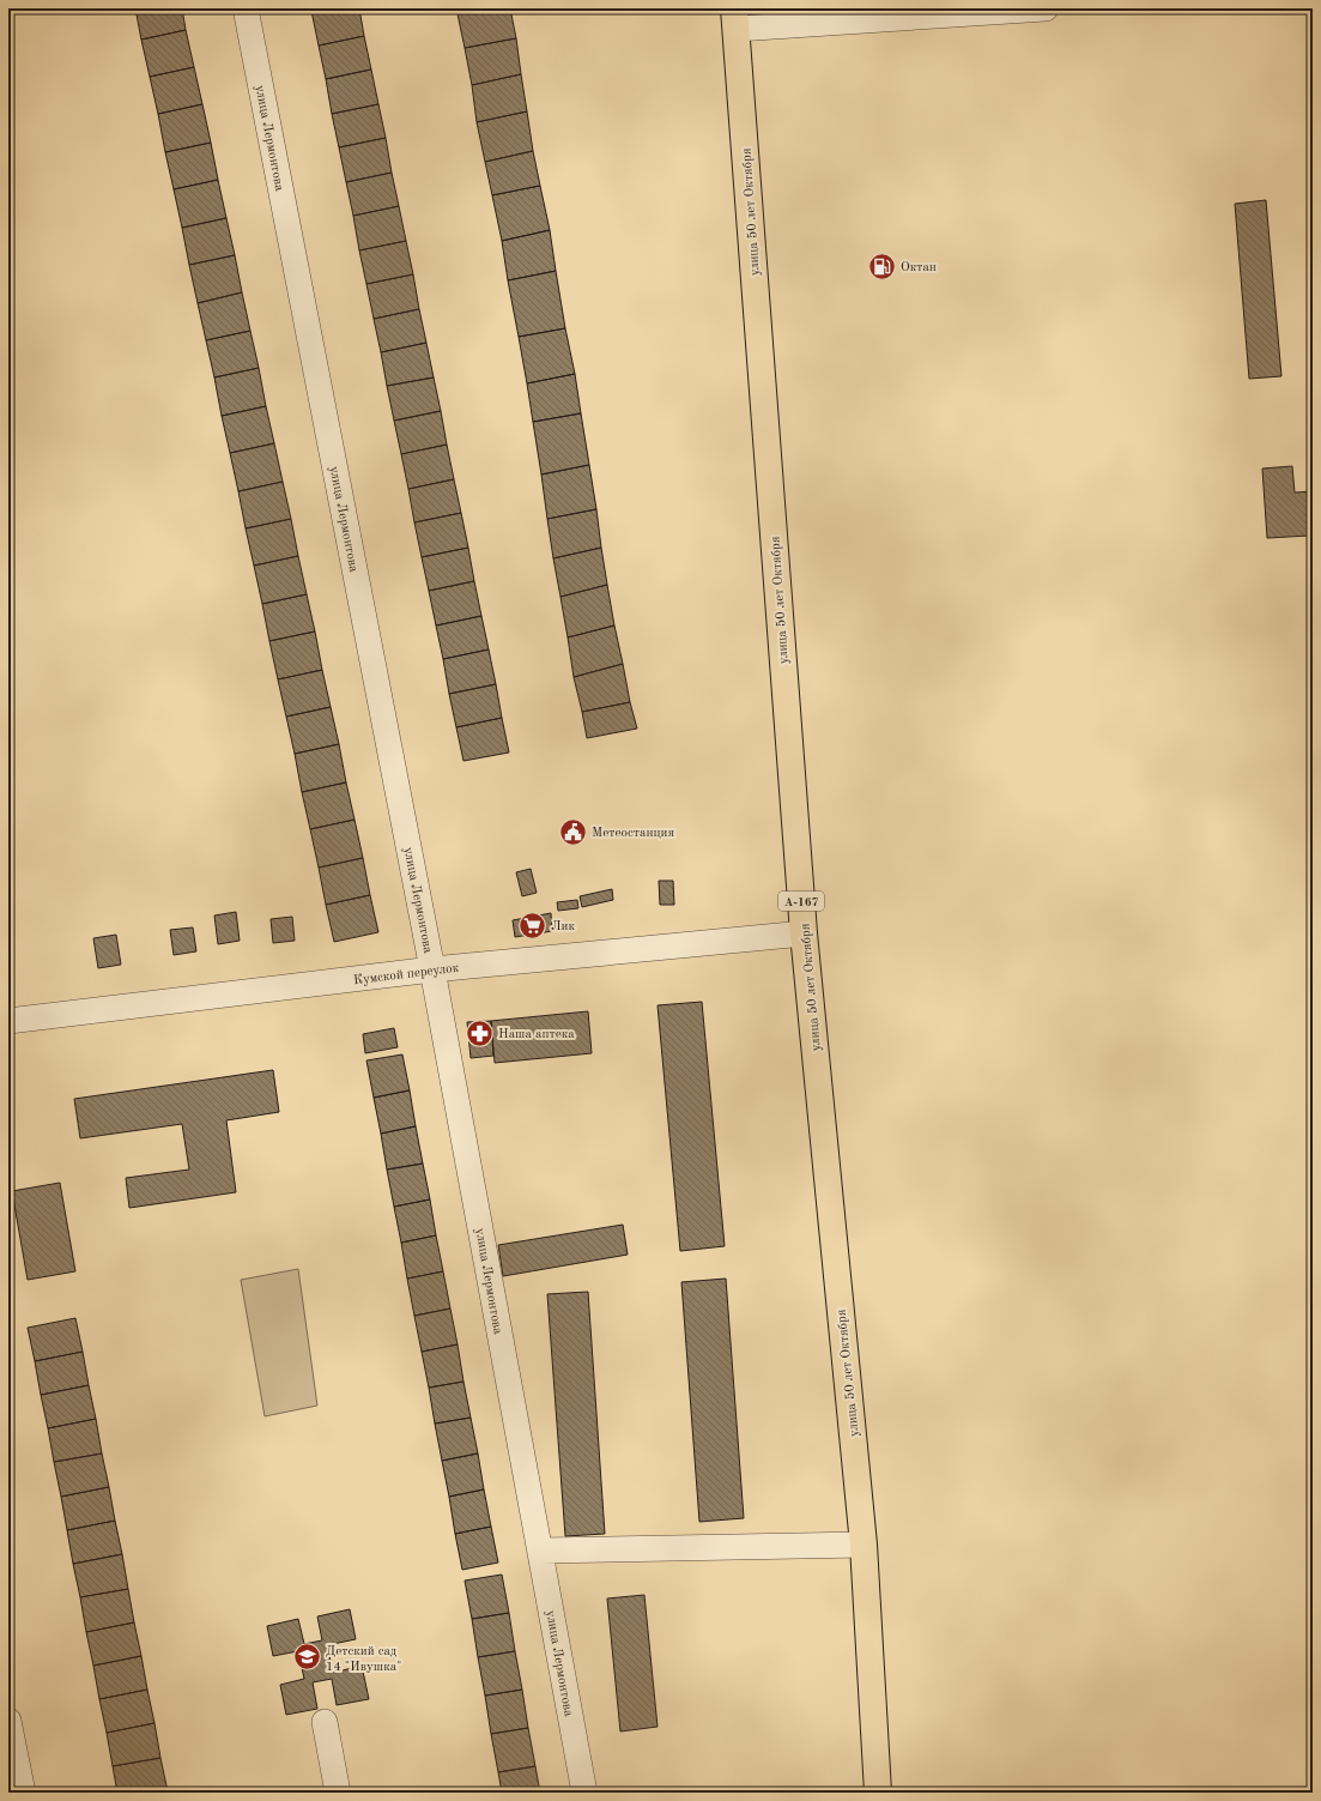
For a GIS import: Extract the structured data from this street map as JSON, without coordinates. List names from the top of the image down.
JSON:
{
  "streets": {
    "highway": ["улица 50 лет Октября", "А-167"],
    "street": ["улица Лермонтова", "Кумской переулок"]
  },
  "crossings": [
    ["улица Лермонтова", "Кумской переулок"],
    ["улица 50 лет Октября", "Кумской переулок"]
  ],
  "places": {
    "fuel station": ["Октан"],
    "public building": ["Метеостанция"],
    "supermarket": ["Лик"],
    "pharmacy": ["Наша аптека"],
    "school or university": ["Детский сад 14 \"Ивушка\""]
  }
}
